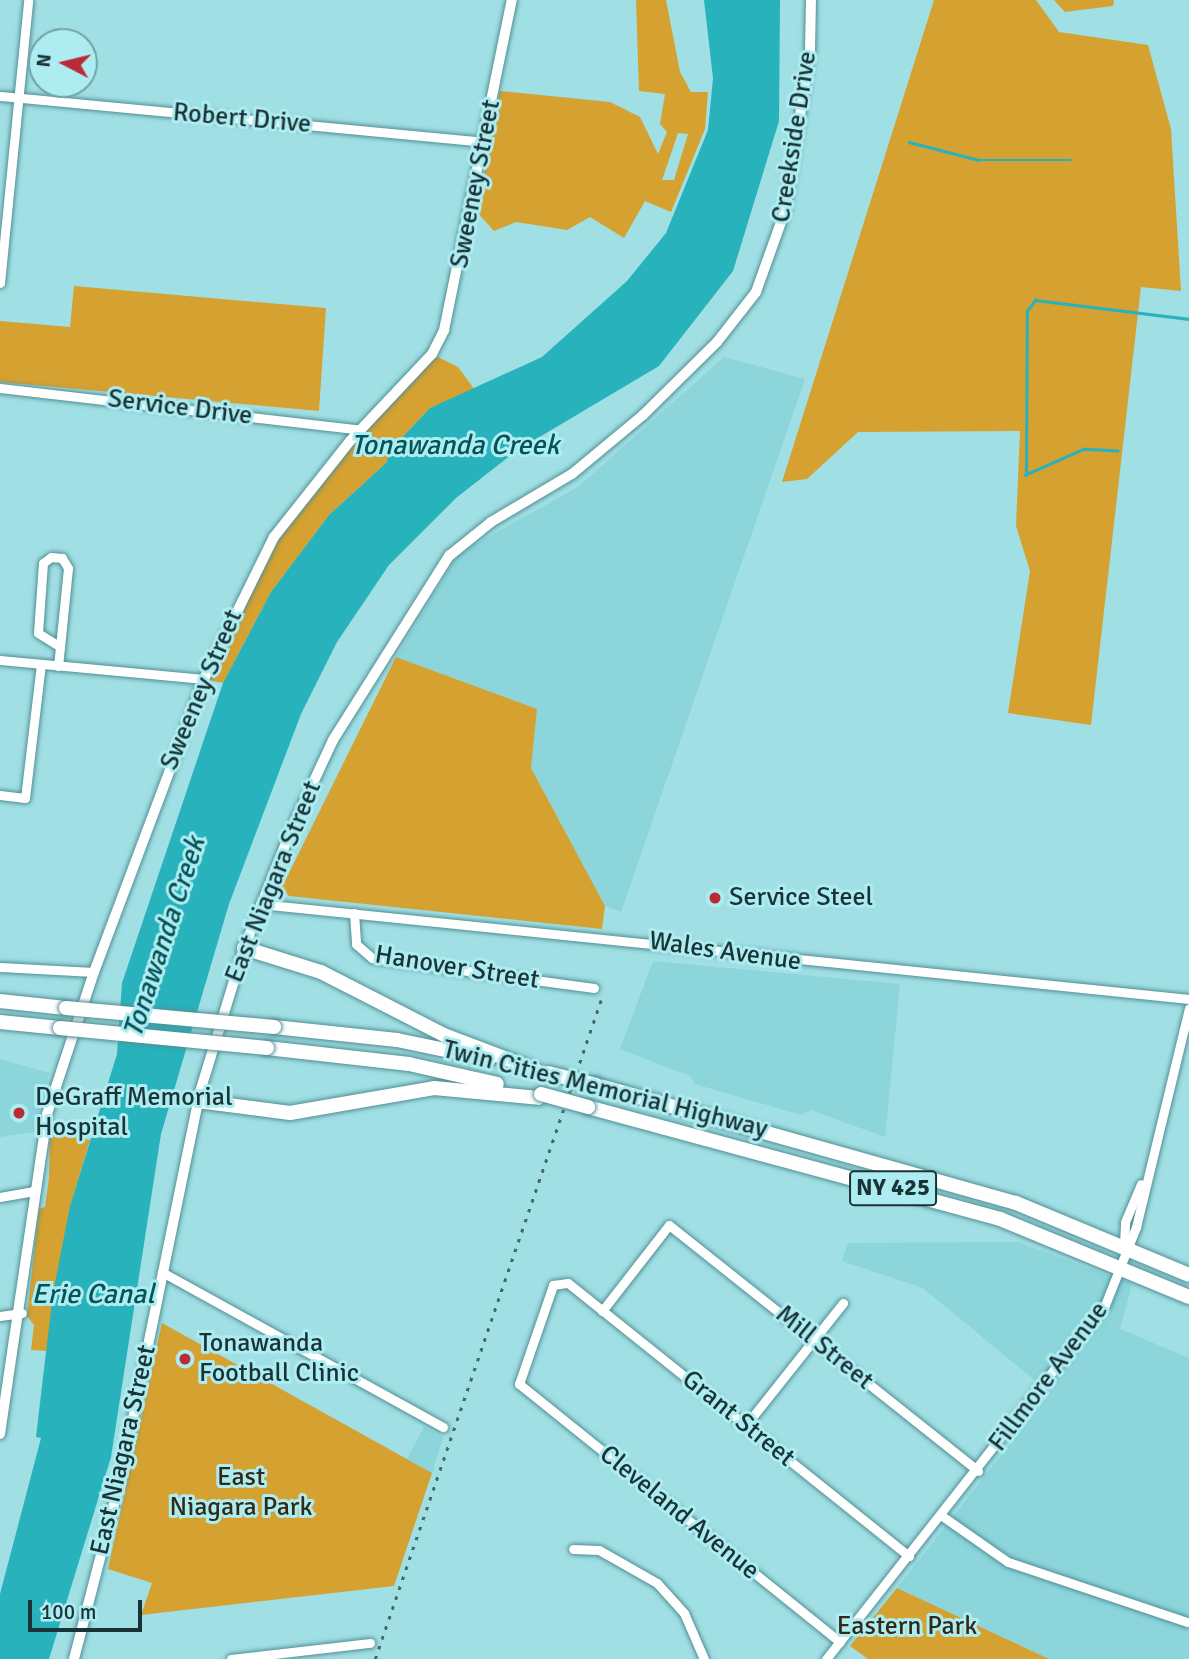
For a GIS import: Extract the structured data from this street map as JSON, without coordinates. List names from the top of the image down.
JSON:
{
  "streets": {
    "main road": ["Twin Cities Memorial Highway", "NY 425"],
    "street": [
      "Robert Drive",
      "Creekside Drive",
      "Sweeney Street",
      "Service Drive",
      "East Niagara Street",
      "Wales Avenue",
      "Hanover Street",
      "Mill Street",
      "Fillmore Avenue",
      "Grant Street",
      "Cleveland Avenue"
    ]
  },
  "crossings": [
    ["Robert Drive", "Sweeney Street"],
    ["Creekside Drive", "East Niagara Street"],
    ["Sweeney Street", "Service Drive"],
    ["East Niagara Street", "Wales Avenue"],
    ["Wales Avenue", "Hanover Street"],
    ["Twin Cities Memorial Highway", "Fillmore Avenue"],
    ["Mill Street", "Fillmore Avenue"],
    ["Mill Street", "Grant Street"],
    ["Fillmore Avenue", "Grant Street"],
    ["Fillmore Avenue", "Cleveland Avenue"],
    ["Grant Street", "Cleveland Avenue"]
  ],
  "water": ["Tonawanda Creek", "Erie Canal"],
  "parks": ["East Niagara Park", "Eastern Park"],
  "places": ["Service Steel", "DeGraff Memorial Hospital", "Tonawanda Football Clinic"],
  "scale_bar": "100 m",
  "north": "left"
}
